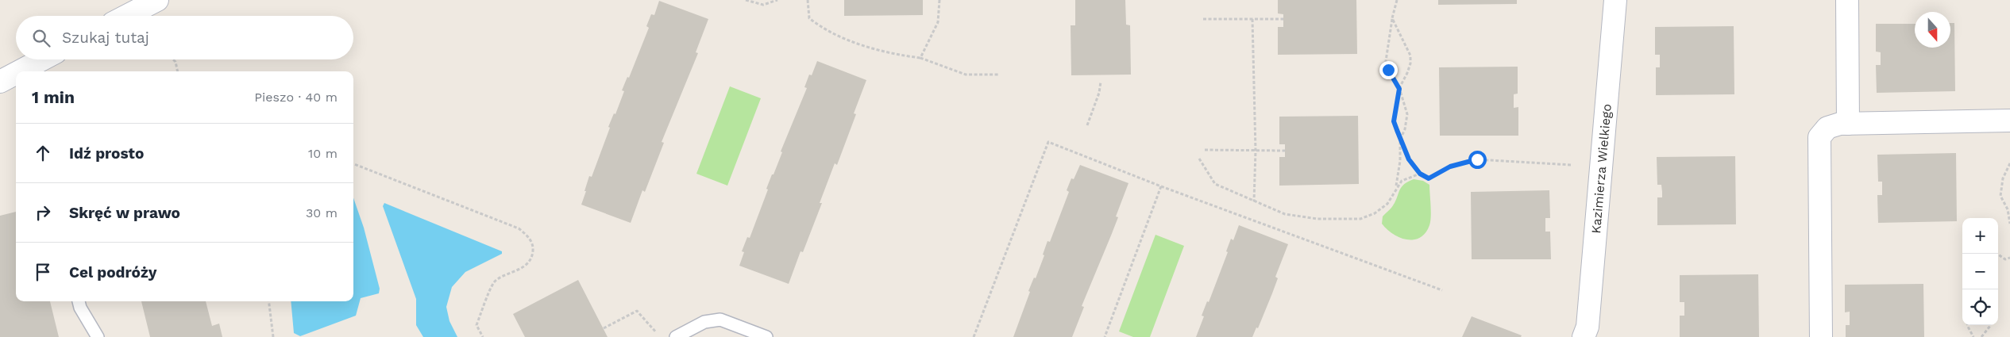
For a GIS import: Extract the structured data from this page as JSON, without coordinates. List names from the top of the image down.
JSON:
{
  "streets": {
    "street": ["Kazimierza Wielkiego"]
  },
  "north": "bottom",
  "page": {
    "search": "Szukaj tutaj",
    "heading": ["1 min", "Pieszo · 40 m"],
    "list": [
      ["Idź prosto", "10 m"],
      ["Skręć w prawo", "30 m"],
      "Cel podróży"
    ],
    "map_buttons": ["+", "−"]
  }
}
